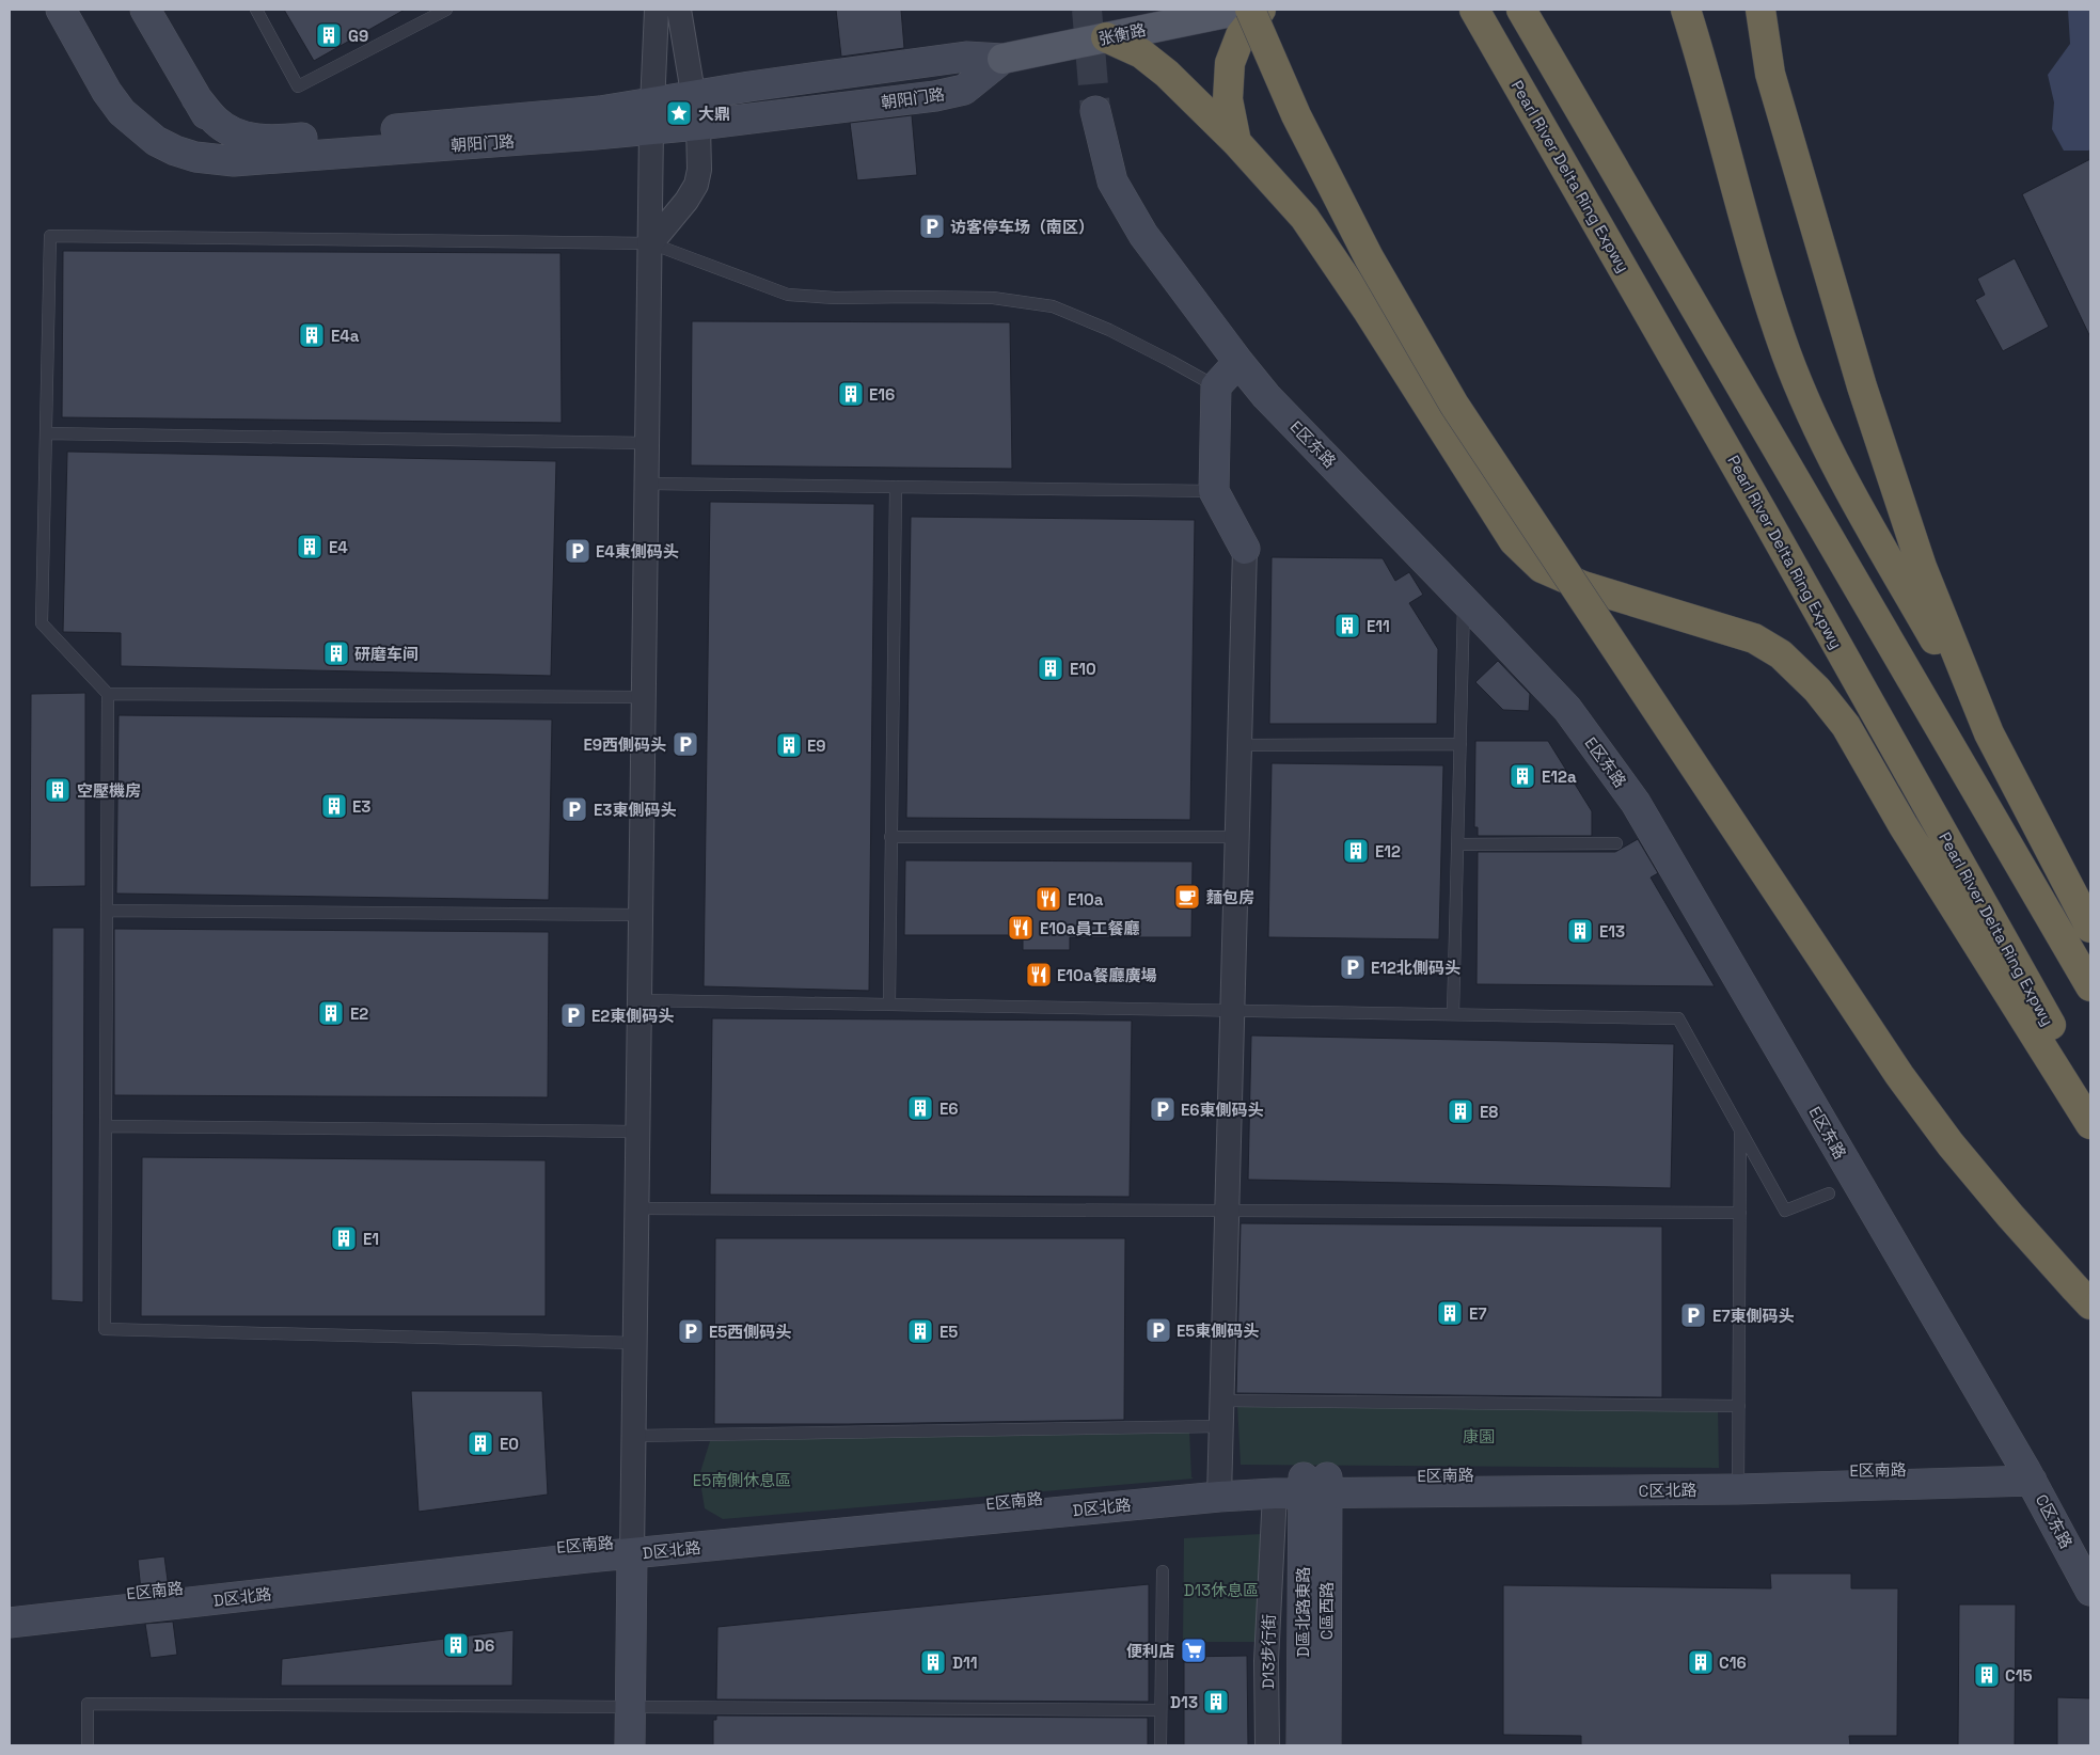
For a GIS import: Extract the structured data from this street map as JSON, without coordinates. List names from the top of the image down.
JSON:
{
  "streets": {
    "highway": ["Pearl River Delta Ring Expwy"],
    "main road": ["张衡路"],
    "street": [
      "朝阳门路",
      "E区东路",
      "E区南路",
      "C区北路",
      "D区北路",
      "C区东路",
      "C區西路",
      "D區北路東路",
      "D13步行街"
    ]
  },
  "crossings": [
    ["张衡路", "朝阳门路"],
    ["E区东路", "C区北路"],
    ["E区东路", "C区东路"],
    ["E区南路", "C区北路"],
    ["E区南路", "D区北路"],
    ["E区南路", "C區西路"],
    ["E区南路", "D區北路東路"],
    ["C区北路", "C区东路"],
    ["C区北路", "C區西路"],
    ["C区北路", "D區北路東路"],
    ["C區西路", "D區北路東路"]
  ],
  "parks": ["康園", "E5南側休息區", "D13休息區"],
  "places": {
    "building": [
      "G9",
      "E4a",
      "E16",
      "E4",
      "E11",
      "研磨车间",
      "E10",
      "E9",
      "E12a",
      "空壓機房",
      "E3",
      "E12",
      "E13",
      "E2",
      "E6",
      "E8",
      "E1",
      "E7",
      "E5",
      "E0",
      "D6",
      "D11",
      "C16",
      "C15",
      "D13"
    ],
    "place": ["大鼎"],
    "parking": [
      "访客停车场（南区）",
      "E4東側码头",
      "E9西側码头",
      "E3東側码头",
      "E12北側码头",
      "E2東側码头",
      "E6東側码头",
      "E7東側码头",
      "E5東側码头",
      "E5西側码头"
    ],
    "cafe": ["麵包房"],
    "restaurant": ["E10a", "E10a員工餐廳", "E10a餐廳廣場"],
    "supermarket": ["便利店"]
  }
}
